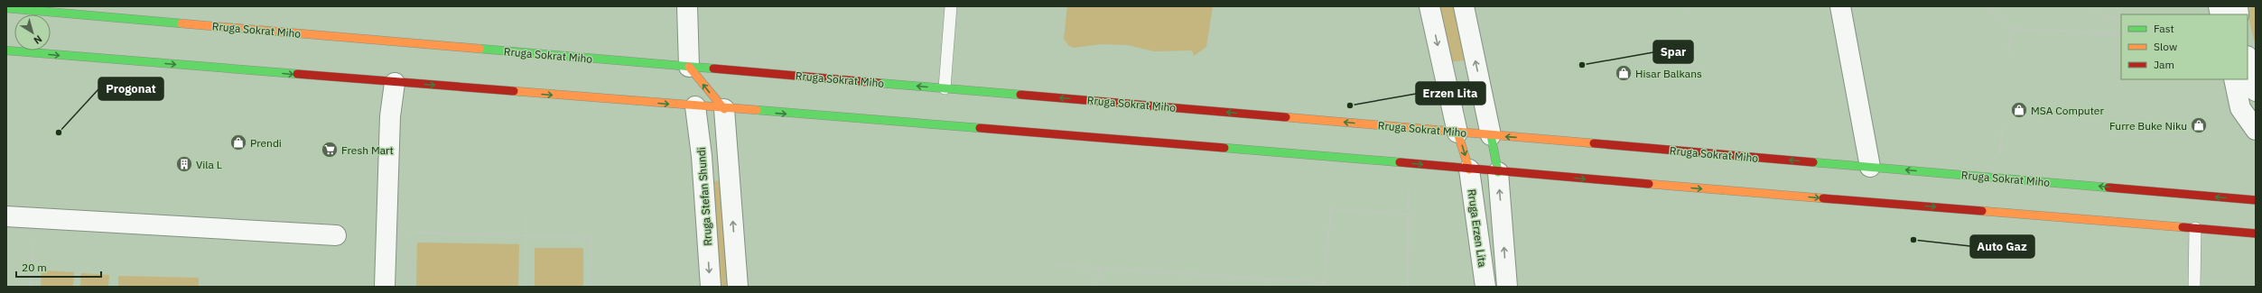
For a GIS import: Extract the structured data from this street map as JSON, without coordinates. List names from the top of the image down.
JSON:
{
  "streets": {
    "main road": ["Rruga Sokrat Miho"],
    "street": ["Rruga Stefan Shundi", "Rruga Erzen Lita"]
  },
  "places": {
    "other": [
      "Spar",
      "Erzen Lita",
      "Progonat",
      "Auto Gaz"
    ],
    "shop": [
      "Hisar Balkans",
      "MSA Computer",
      "Furre Buke Niku",
      "Prendi"
    ],
    "supermarket": ["Fresh Mart"],
    "building": ["Vila L"]
  },
  "legend": ["Fast", "Slow", "Jam"],
  "scale_bar": "20 m",
  "north": "bottom right"
}
